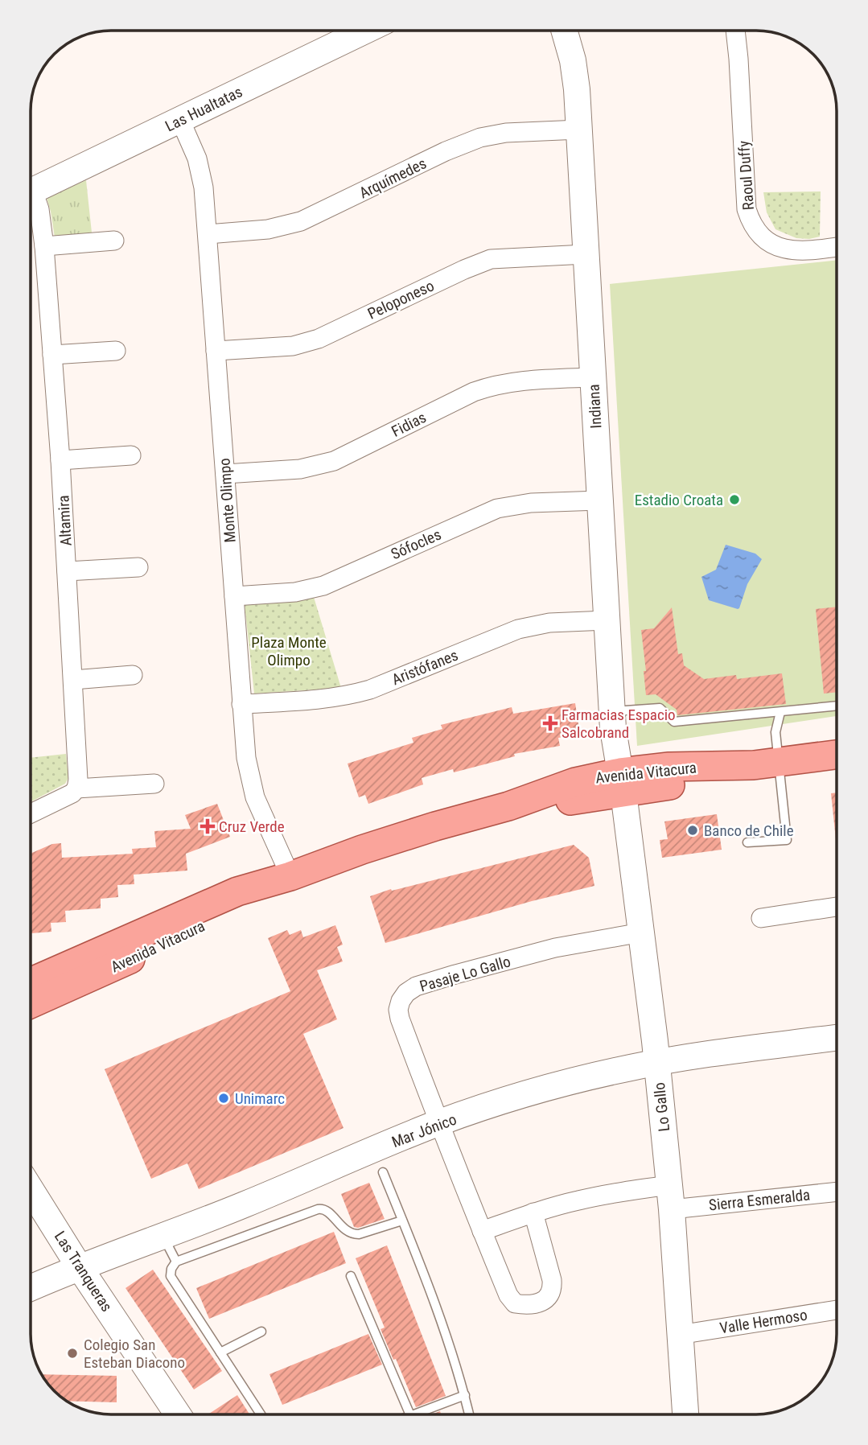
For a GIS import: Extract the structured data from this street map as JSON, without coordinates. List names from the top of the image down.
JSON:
{
  "streets": {
    "main road": ["Avenida Vitacura"],
    "street": [
      "Las Hualtatas",
      "Raoul Duffy",
      "Arquímedes",
      "Peloponeso",
      "Indiana",
      "Fidias",
      "Monte Olimpo",
      "Altamira",
      "Sófocles",
      "Aristófanes",
      "Pasaje Lo Gallo",
      "Lo Gallo",
      "Mar Jónico",
      "Sierra Esmeralda",
      "Las Tranqueras",
      "Valle Hermoso"
    ]
  },
  "crossings": [
    ["Las Hualtatas", "Monte Olimpo"],
    ["Arquímedes", "Indiana"],
    ["Arquímedes", "Monte Olimpo"],
    ["Peloponeso", "Indiana"],
    ["Peloponeso", "Monte Olimpo"],
    ["Indiana", "Fidias"],
    ["Indiana", "Sófocles"],
    ["Indiana", "Aristófanes"],
    ["Indiana", "Avenida Vitacura"],
    ["Indiana", "Lo Gallo"],
    ["Fidias", "Monte Olimpo"],
    ["Monte Olimpo", "Sófocles"],
    ["Monte Olimpo", "Aristófanes"],
    ["Monte Olimpo", "Avenida Vitacura"],
    ["Avenida Vitacura", "Lo Gallo"],
    ["Pasaje Lo Gallo", "Lo Gallo"],
    ["Pasaje Lo Gallo", "Mar Jónico"],
    ["Lo Gallo", "Mar Jónico"],
    ["Lo Gallo", "Sierra Esmeralda"],
    ["Lo Gallo", "Valle Hermoso"],
    ["Mar Jónico", "Las Tranqueras"]
  ],
  "parks": ["Plaza Monte Olimpo"],
  "places": {
    "other": [
      "Estadio Croata",
      "Banco de Chile",
      "Unimarc",
      "Colegio San Esteban Diacono"
    ],
    "health": ["Farmacias Espacio Salcobrand", "Cruz Verde"]
  }
}
